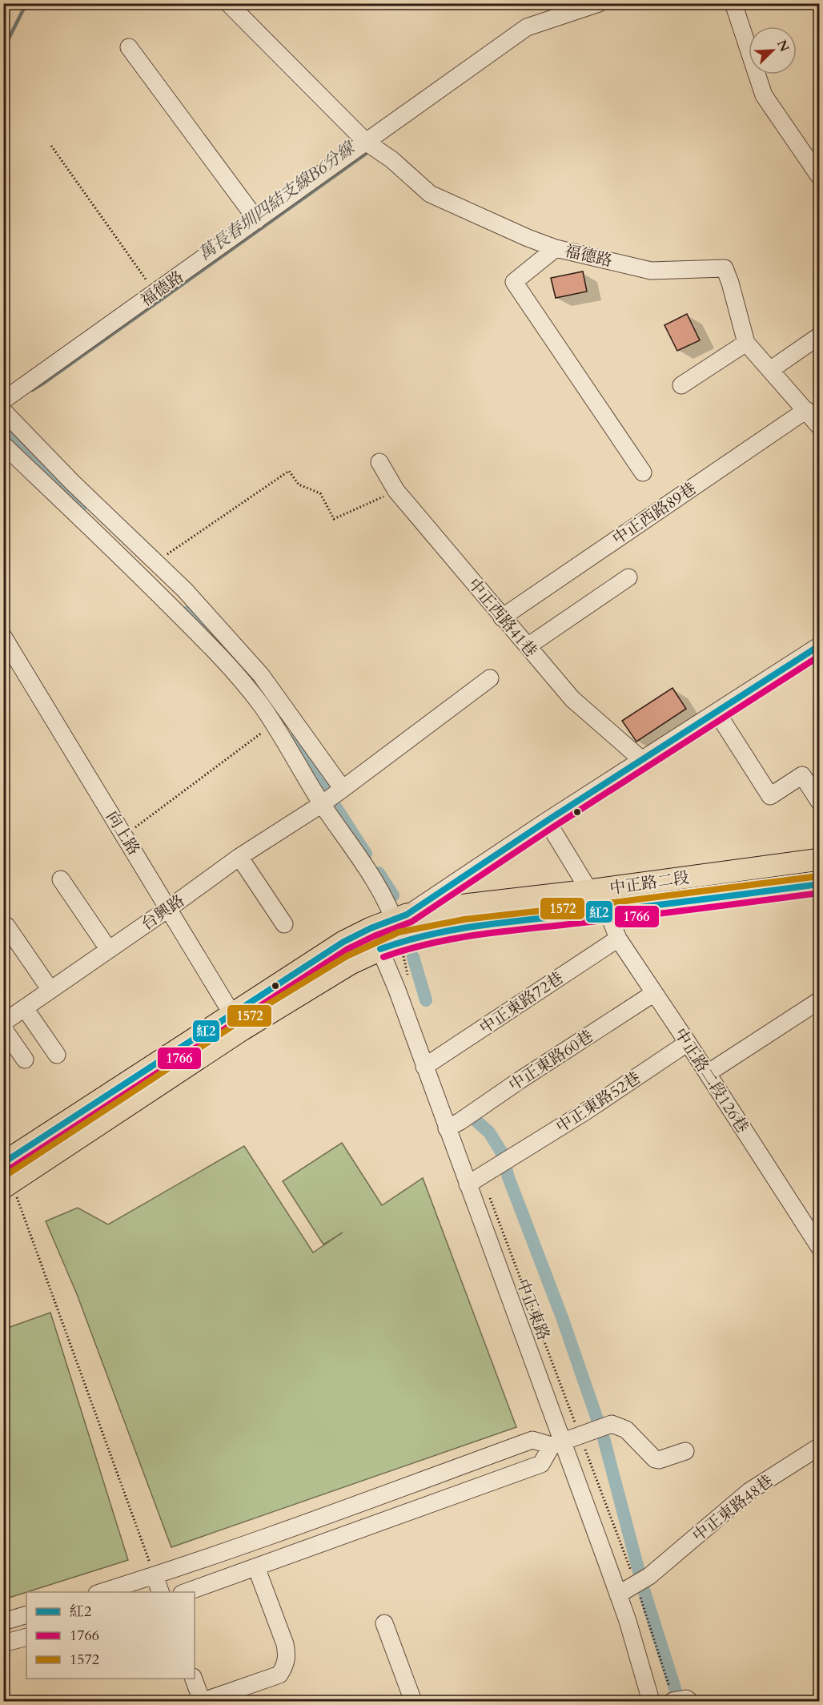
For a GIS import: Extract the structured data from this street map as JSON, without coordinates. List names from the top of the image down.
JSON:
{
  "streets": {
    "main road": ["中正路二段"],
    "street": [
      "福德路",
      "中正西路89巷",
      "中正西路41巷",
      "向上路",
      "台興路",
      "中正東路72巷",
      "中正東路60巷",
      "中正路二段126巷",
      "中正東路52巷",
      "中正東路",
      "中正東路48巷"
    ]
  },
  "crossings": [
    ["中正西路89巷", "中正西路41巷"],
    ["向上路", "中正路二段"],
    ["向上路", "台興路"],
    ["中正路二段", "中正路二段126巷"],
    ["中正路二段", "中正東路"],
    ["中正東路72巷", "中正路二段126巷"],
    ["中正東路72巷", "中正東路"],
    ["中正東路60巷", "中正路二段126巷"],
    ["中正東路60巷", "中正東路"],
    ["中正路二段126巷", "中正東路52巷"],
    ["中正東路52巷", "中正東路"],
    ["中正東路", "中正東路48巷"]
  ],
  "water": ["萬長春圳四結支線B6分線"],
  "lines": ["transit line 紅2", "transit line 1766", "transit line 1572"],
  "legend": ["紅2", "1766", "1572"],
  "north": "top right"
}
